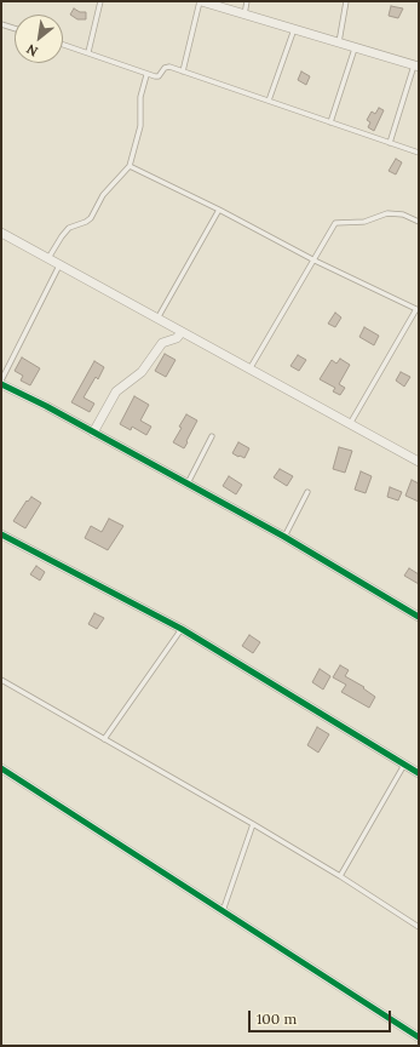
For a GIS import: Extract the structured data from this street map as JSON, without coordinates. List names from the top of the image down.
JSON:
{
  "scale_bar": "100 m",
  "north": "bottom left"
}
